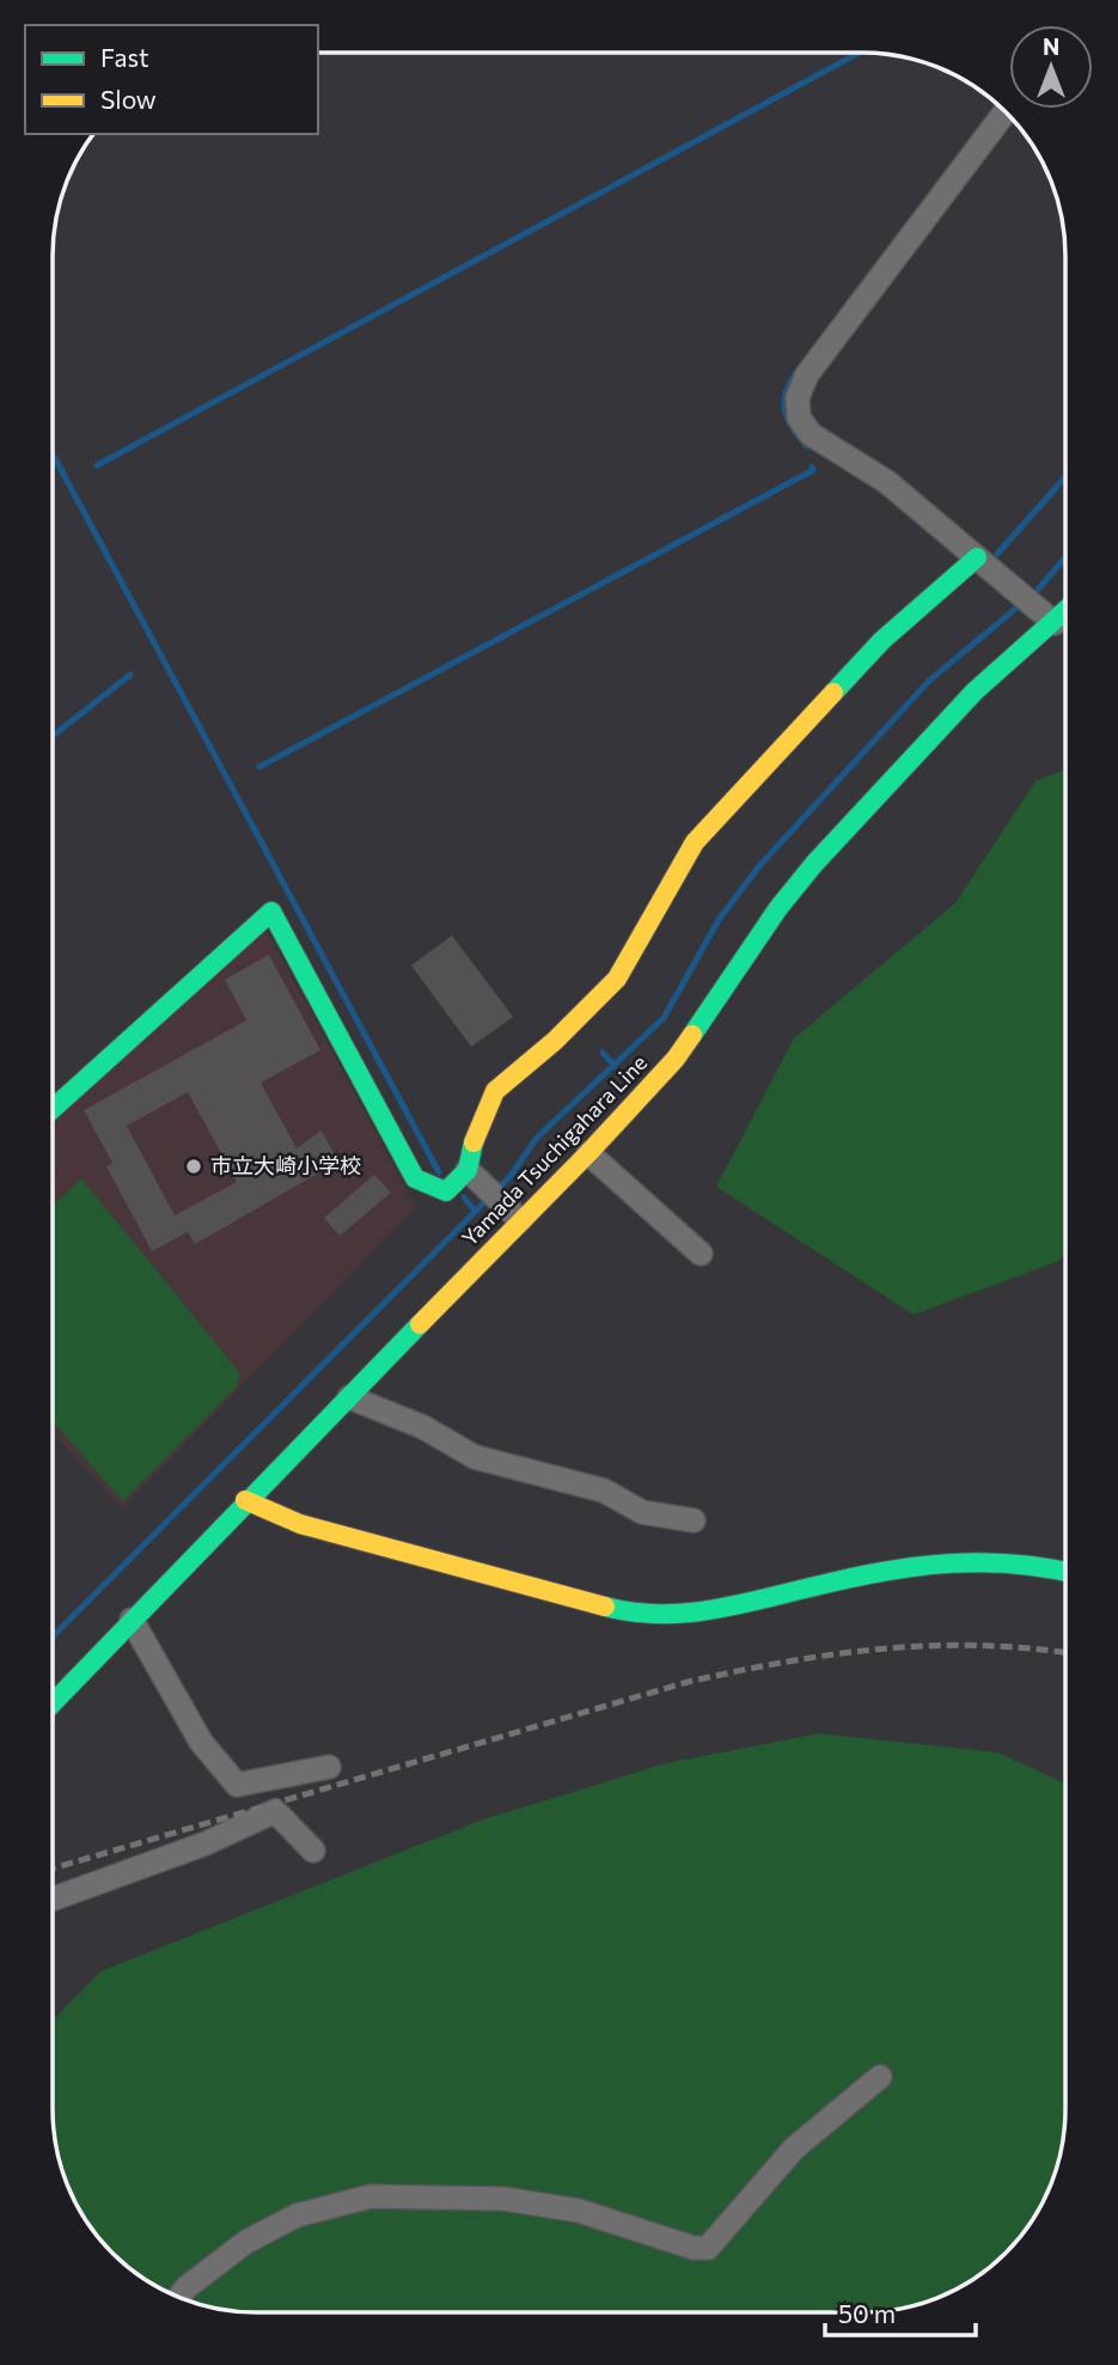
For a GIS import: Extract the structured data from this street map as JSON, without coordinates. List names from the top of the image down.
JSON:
{
  "streets": {
    "street": ["Yamada Tsuchigahara Line"]
  },
  "places": ["市立大崎小学校"],
  "legend": ["Fast", "Slow"],
  "scale_bar": "50 m",
  "north": "top"
}
